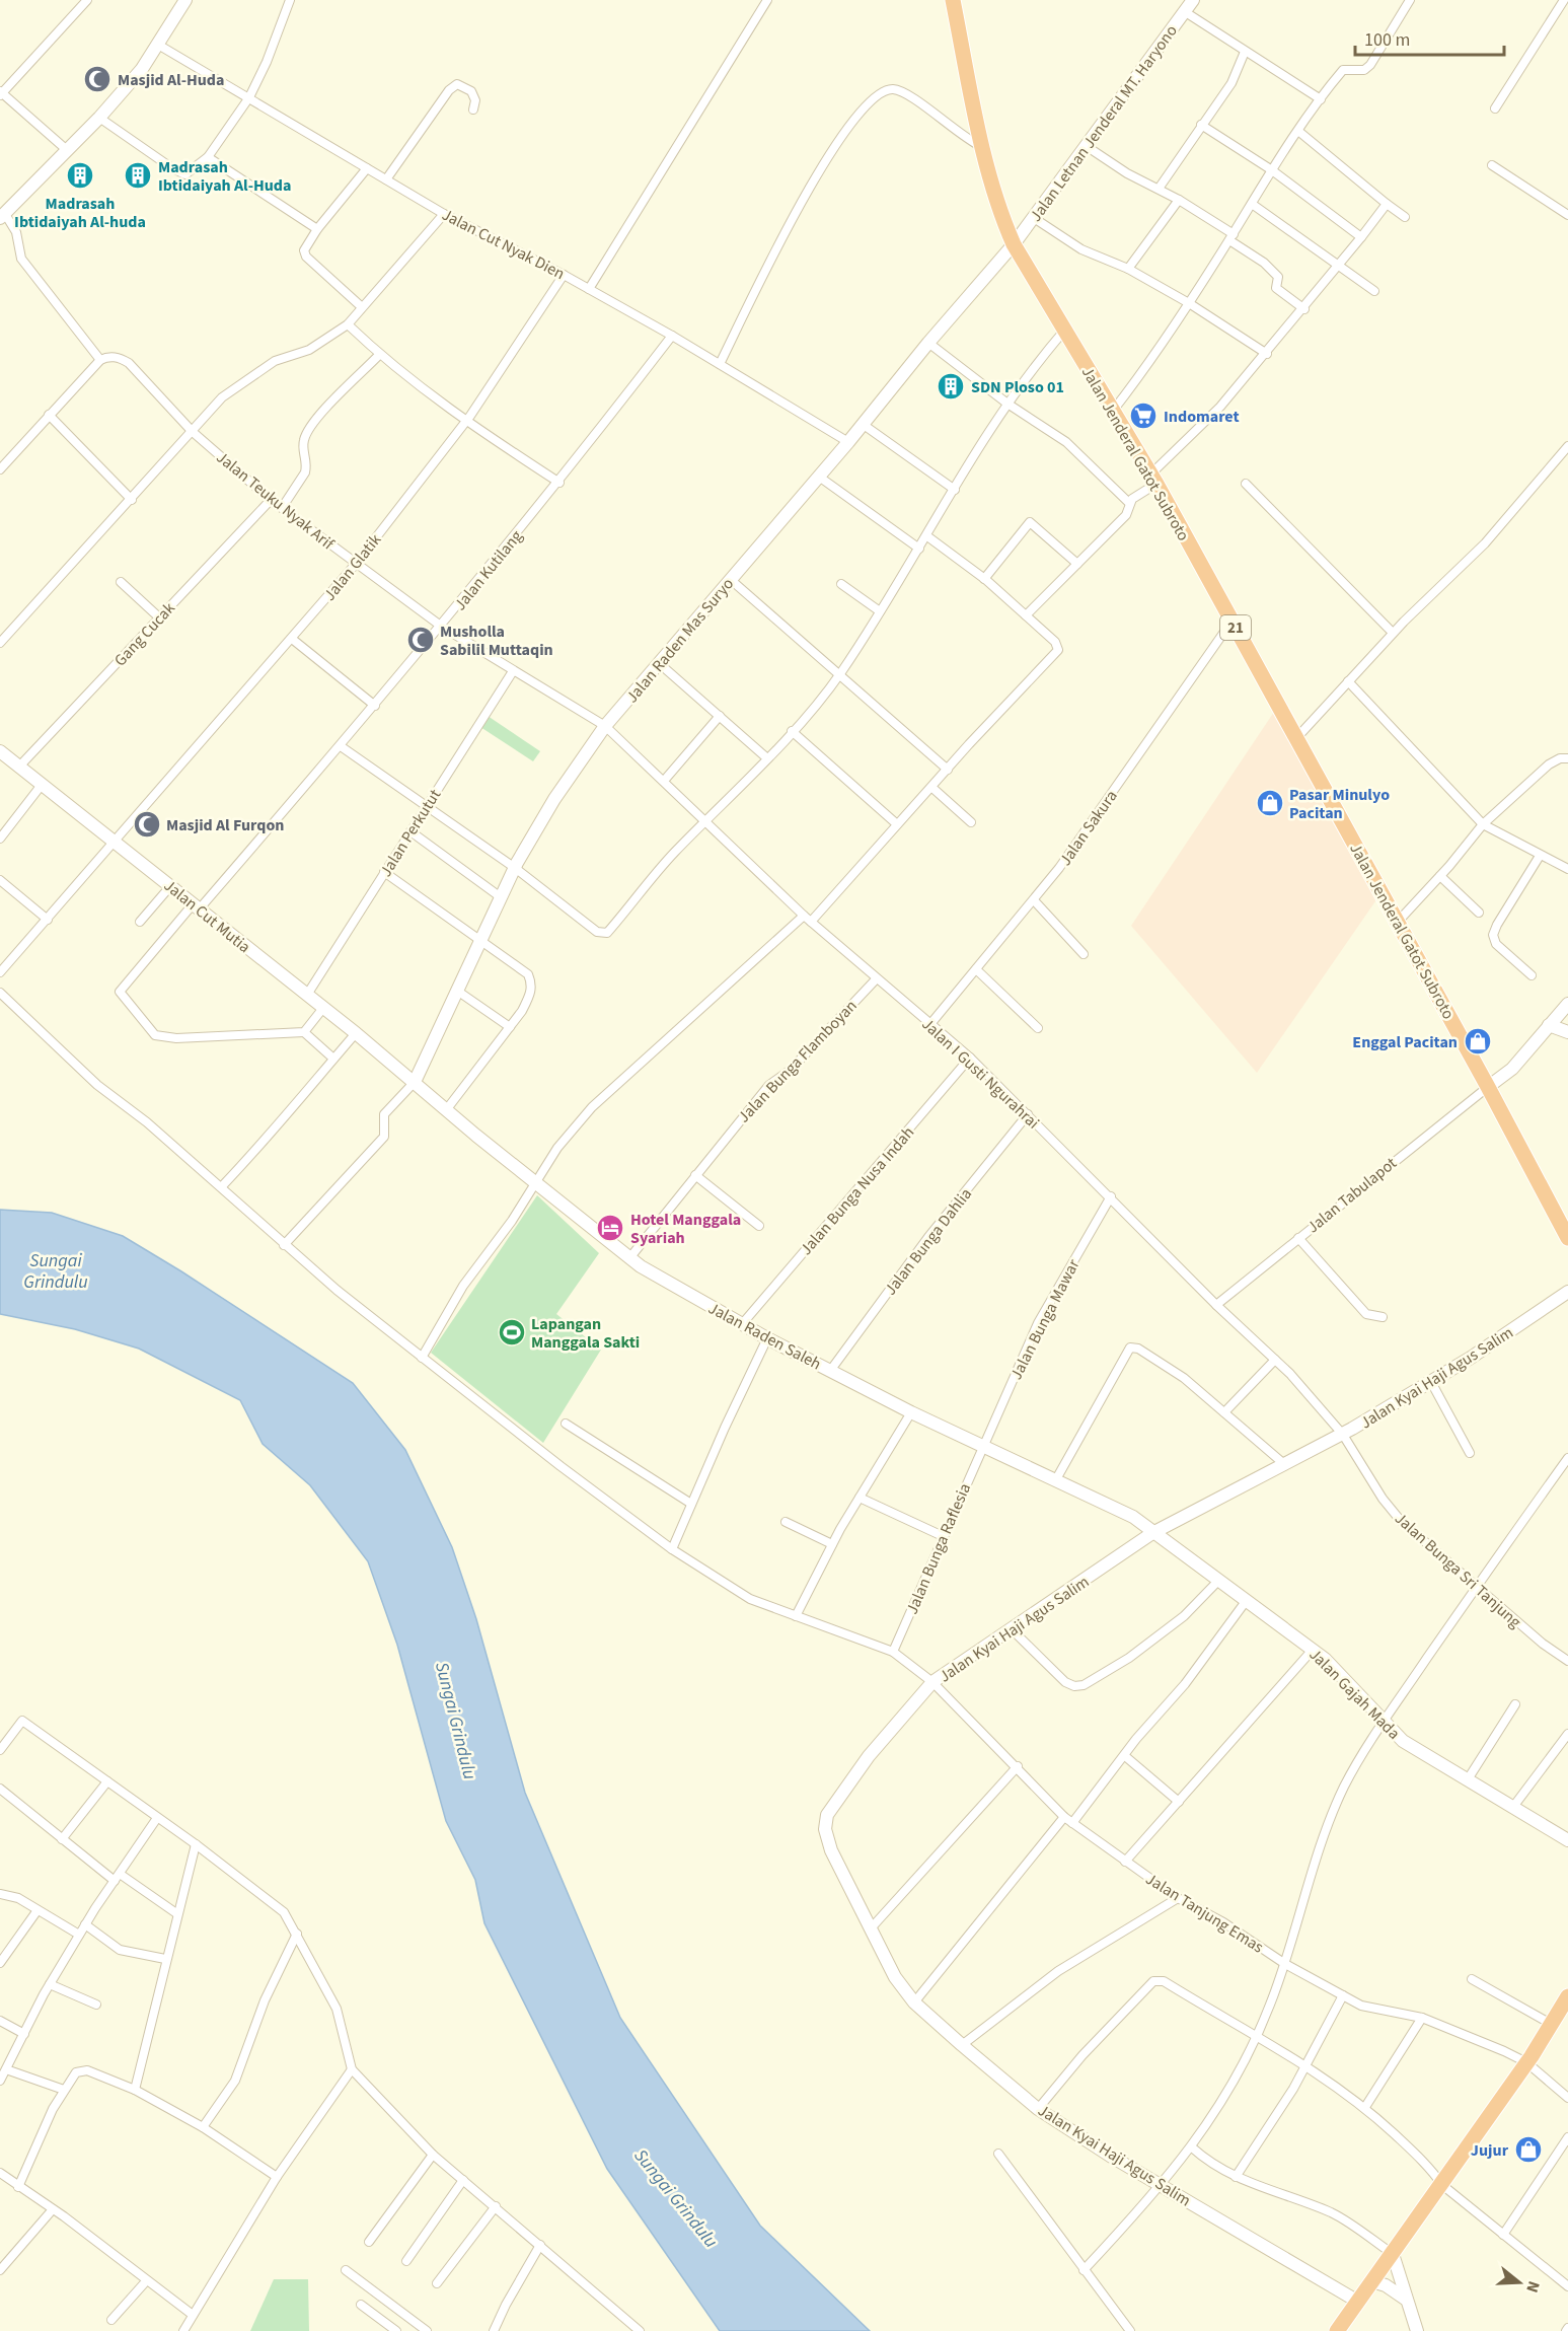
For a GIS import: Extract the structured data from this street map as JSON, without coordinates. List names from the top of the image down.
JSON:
{
  "streets": {
    "highway": ["Jalan Jenderal Gatot Subroto", "21"],
    "street": [
      "Jalan Letnan Jenderal MT. Haryono",
      "Jalan Cut Nyak Dien",
      "Jalan Teuku Nyak Arif",
      "Jalan Glatik",
      "Jalan Kutilang",
      "Gang Cucak",
      "Jalan Raden Mas Suryo",
      "Jalan Sakura",
      "Jalan Perkutut",
      "Jalan Cut Mutia",
      "Jalan Bunga Flamboyan",
      "Jalan I Gusti Ngurahrai",
      "Jalan Bunga Nusa Indah",
      "Jalan Tabulapot",
      "Jalan Bunga Dahlia",
      "Jalan Bunga Mawar",
      "Jalan Raden Saleh",
      "Jalan Kyai Haji Agus Salim",
      "Jalan Bunga Raflesia",
      "Jalan Bunga Sri Tanjung",
      "Jalan Gajah Mada",
      "Jalan Tanjung Emas"
    ]
  },
  "crossings": [
    ["Jalan Letnan Jenderal MT. Haryono", "Jalan Jenderal Gatot Subroto"],
    ["Jalan Letnan Jenderal MT. Haryono", "Jalan Raden Mas Suryo"],
    ["Jalan Cut Nyak Dien", "Jalan Glatik"],
    ["Jalan Cut Nyak Dien", "Jalan Kutilang"],
    ["Jalan Cut Nyak Dien", "Jalan Raden Mas Suryo"],
    ["Jalan Jenderal Gatot Subroto", "Jalan Raden Mas Suryo"],
    ["Jalan Jenderal Gatot Subroto", "Jalan Sakura"],
    ["Jalan Jenderal Gatot Subroto", "Jalan Tabulapot"],
    ["Jalan Teuku Nyak Arif", "Jalan Glatik"],
    ["Jalan Teuku Nyak Arif", "Jalan Kutilang"],
    ["Jalan Teuku Nyak Arif", "Gang Cucak"],
    ["Jalan Teuku Nyak Arif", "Jalan Raden Mas Suryo"],
    ["Jalan Teuku Nyak Arif", "Jalan Perkutut"],
    ["Jalan Teuku Nyak Arif", "Jalan I Gusti Ngurahrai"],
    ["Jalan Glatik", "Jalan Cut Mutia"],
    ["Jalan Kutilang", "Jalan Cut Mutia"],
    ["Gang Cucak", "Jalan Cut Mutia"],
    ["Jalan Raden Mas Suryo", "Jalan Cut Mutia"],
    ["Jalan Raden Mas Suryo", "Jalan I Gusti Ngurahrai"],
    ["Jalan Raden Mas Suryo", "Jalan Raden Saleh"],
    ["Jalan Sakura", "Jalan I Gusti Ngurahrai"],
    ["Jalan Perkutut", "Jalan Cut Mutia"],
    ["Jalan Cut Mutia", "Jalan Raden Saleh"],
    ["Jalan Bunga Flamboyan", "Jalan I Gusti Ngurahrai"],
    ["Jalan Bunga Flamboyan", "Jalan Raden Saleh"],
    ["Jalan I Gusti Ngurahrai", "Jalan Bunga Nusa Indah"],
    ["Jalan I Gusti Ngurahrai", "Jalan Tabulapot"],
    ["Jalan I Gusti Ngurahrai", "Jalan Bunga Dahlia"],
    ["Jalan I Gusti Ngurahrai", "Jalan Bunga Mawar"],
    ["Jalan I Gusti Ngurahrai", "Jalan Kyai Haji Agus Salim"],
    ["Jalan I Gusti Ngurahrai", "Jalan Bunga Sri Tanjung"],
    ["Jalan Bunga Nusa Indah", "Jalan Raden Saleh"],
    ["Jalan Bunga Dahlia", "Jalan Raden Saleh"],
    ["Jalan Bunga Mawar", "Jalan Raden Saleh"],
    ["Jalan Bunga Mawar", "Jalan Bunga Raflesia"],
    ["Jalan Raden Saleh", "Jalan Kyai Haji Agus Salim"],
    ["Jalan Raden Saleh", "Jalan Bunga Raflesia"],
    ["Jalan Raden Saleh", "Jalan Gajah Mada"],
    ["Jalan Kyai Haji Agus Salim", "Jalan Bunga Sri Tanjung"],
    ["Jalan Kyai Haji Agus Salim", "Jalan Gajah Mada"],
    ["Jalan Kyai Haji Agus Salim", "Jalan Tanjung Emas"],
    ["Jalan Bunga Raflesia", "Jalan Tanjung Emas"]
  ],
  "water": ["Sungai Grindulu"],
  "places": {
    "mosque": ["Masjid Al-Huda", "Musholla Sabilil Muttaqin", "Masjid Al Furqon"],
    "building": ["Madrasah Ibtidaiyah Al-huda", "Madrasah Ibtidaiyah Al-Huda", "SDN Ploso 01"],
    "supermarket": ["Indomaret"],
    "shop": ["Pasar Minulyo Pacitan", "Enggal Pacitan", "Jujur"],
    "hotel": ["Hotel Manggala Syariah"],
    "sports": ["Lapangan Manggala Sakti"]
  },
  "scale_bar": "100 m",
  "north": "right"
}
